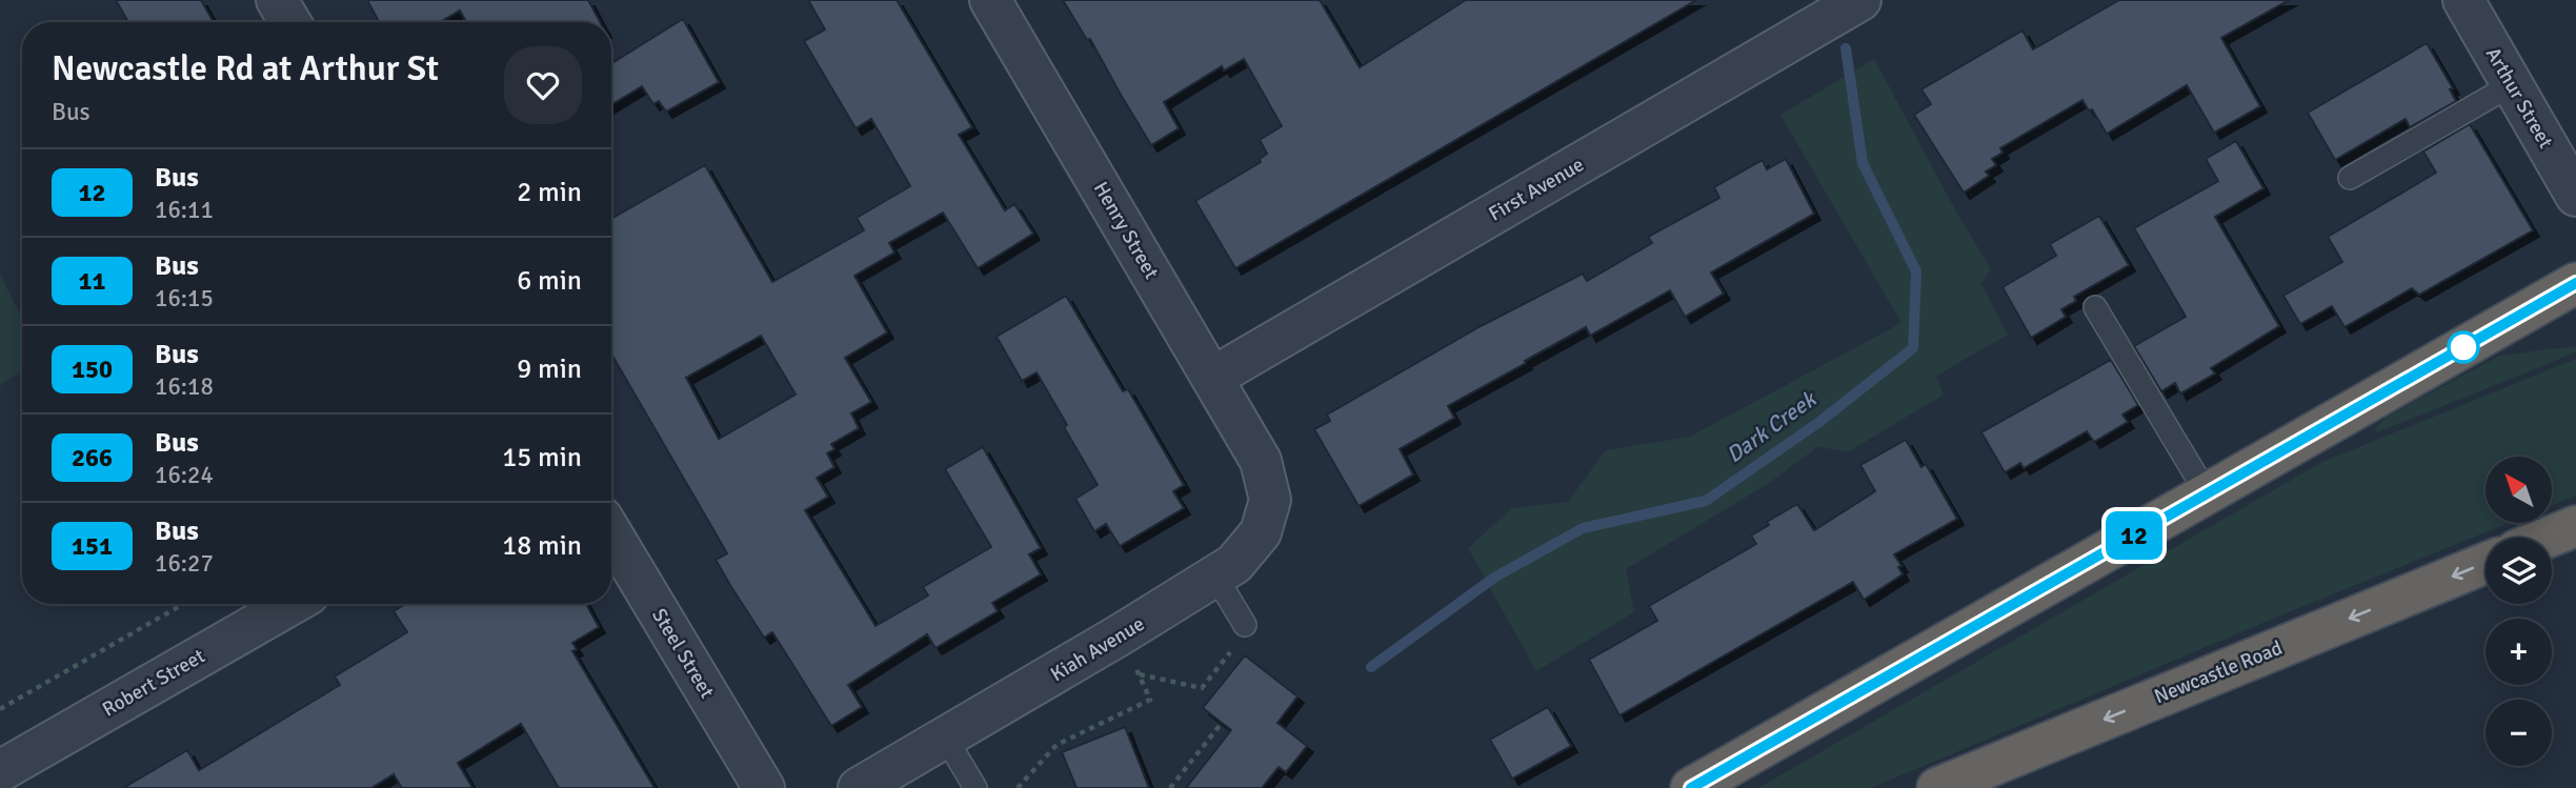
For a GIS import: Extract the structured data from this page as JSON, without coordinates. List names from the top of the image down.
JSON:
{
  "streets": {
    "highway": ["Newcastle Road"],
    "street": [
      "Arthur Street",
      "First Avenue",
      "Henry Street",
      "Kiah Avenue",
      "Steel Street",
      "Robert Street"
    ]
  },
  "crossings": [
    ["First Avenue", "Henry Street"],
    ["Henry Street", "Kiah Avenue"]
  ],
  "water": ["Dark Creek"],
  "lines": ["bus line 12"],
  "north": "top left",
  "page": {
    "on_map": "12",
    "heading": ["Newcastle Rd at Arthur St", "Bus"],
    "list": [
      {
        "mark": "12",
        "name": "Bus",
        "note": "16:11",
        "value": "2 min"
      },
      {
        "mark": "11",
        "name": "Bus",
        "note": "16:15",
        "value": "6 min"
      },
      {
        "mark": "150",
        "name": "Bus",
        "note": "16:18",
        "value": "9 min"
      },
      {
        "mark": "266",
        "name": "Bus",
        "note": "16:24",
        "value": "15 min"
      },
      {
        "mark": "151",
        "name": "Bus",
        "note": "16:27",
        "value": "18 min"
      }
    ],
    "map_buttons": ["+", "−"]
  }
}
